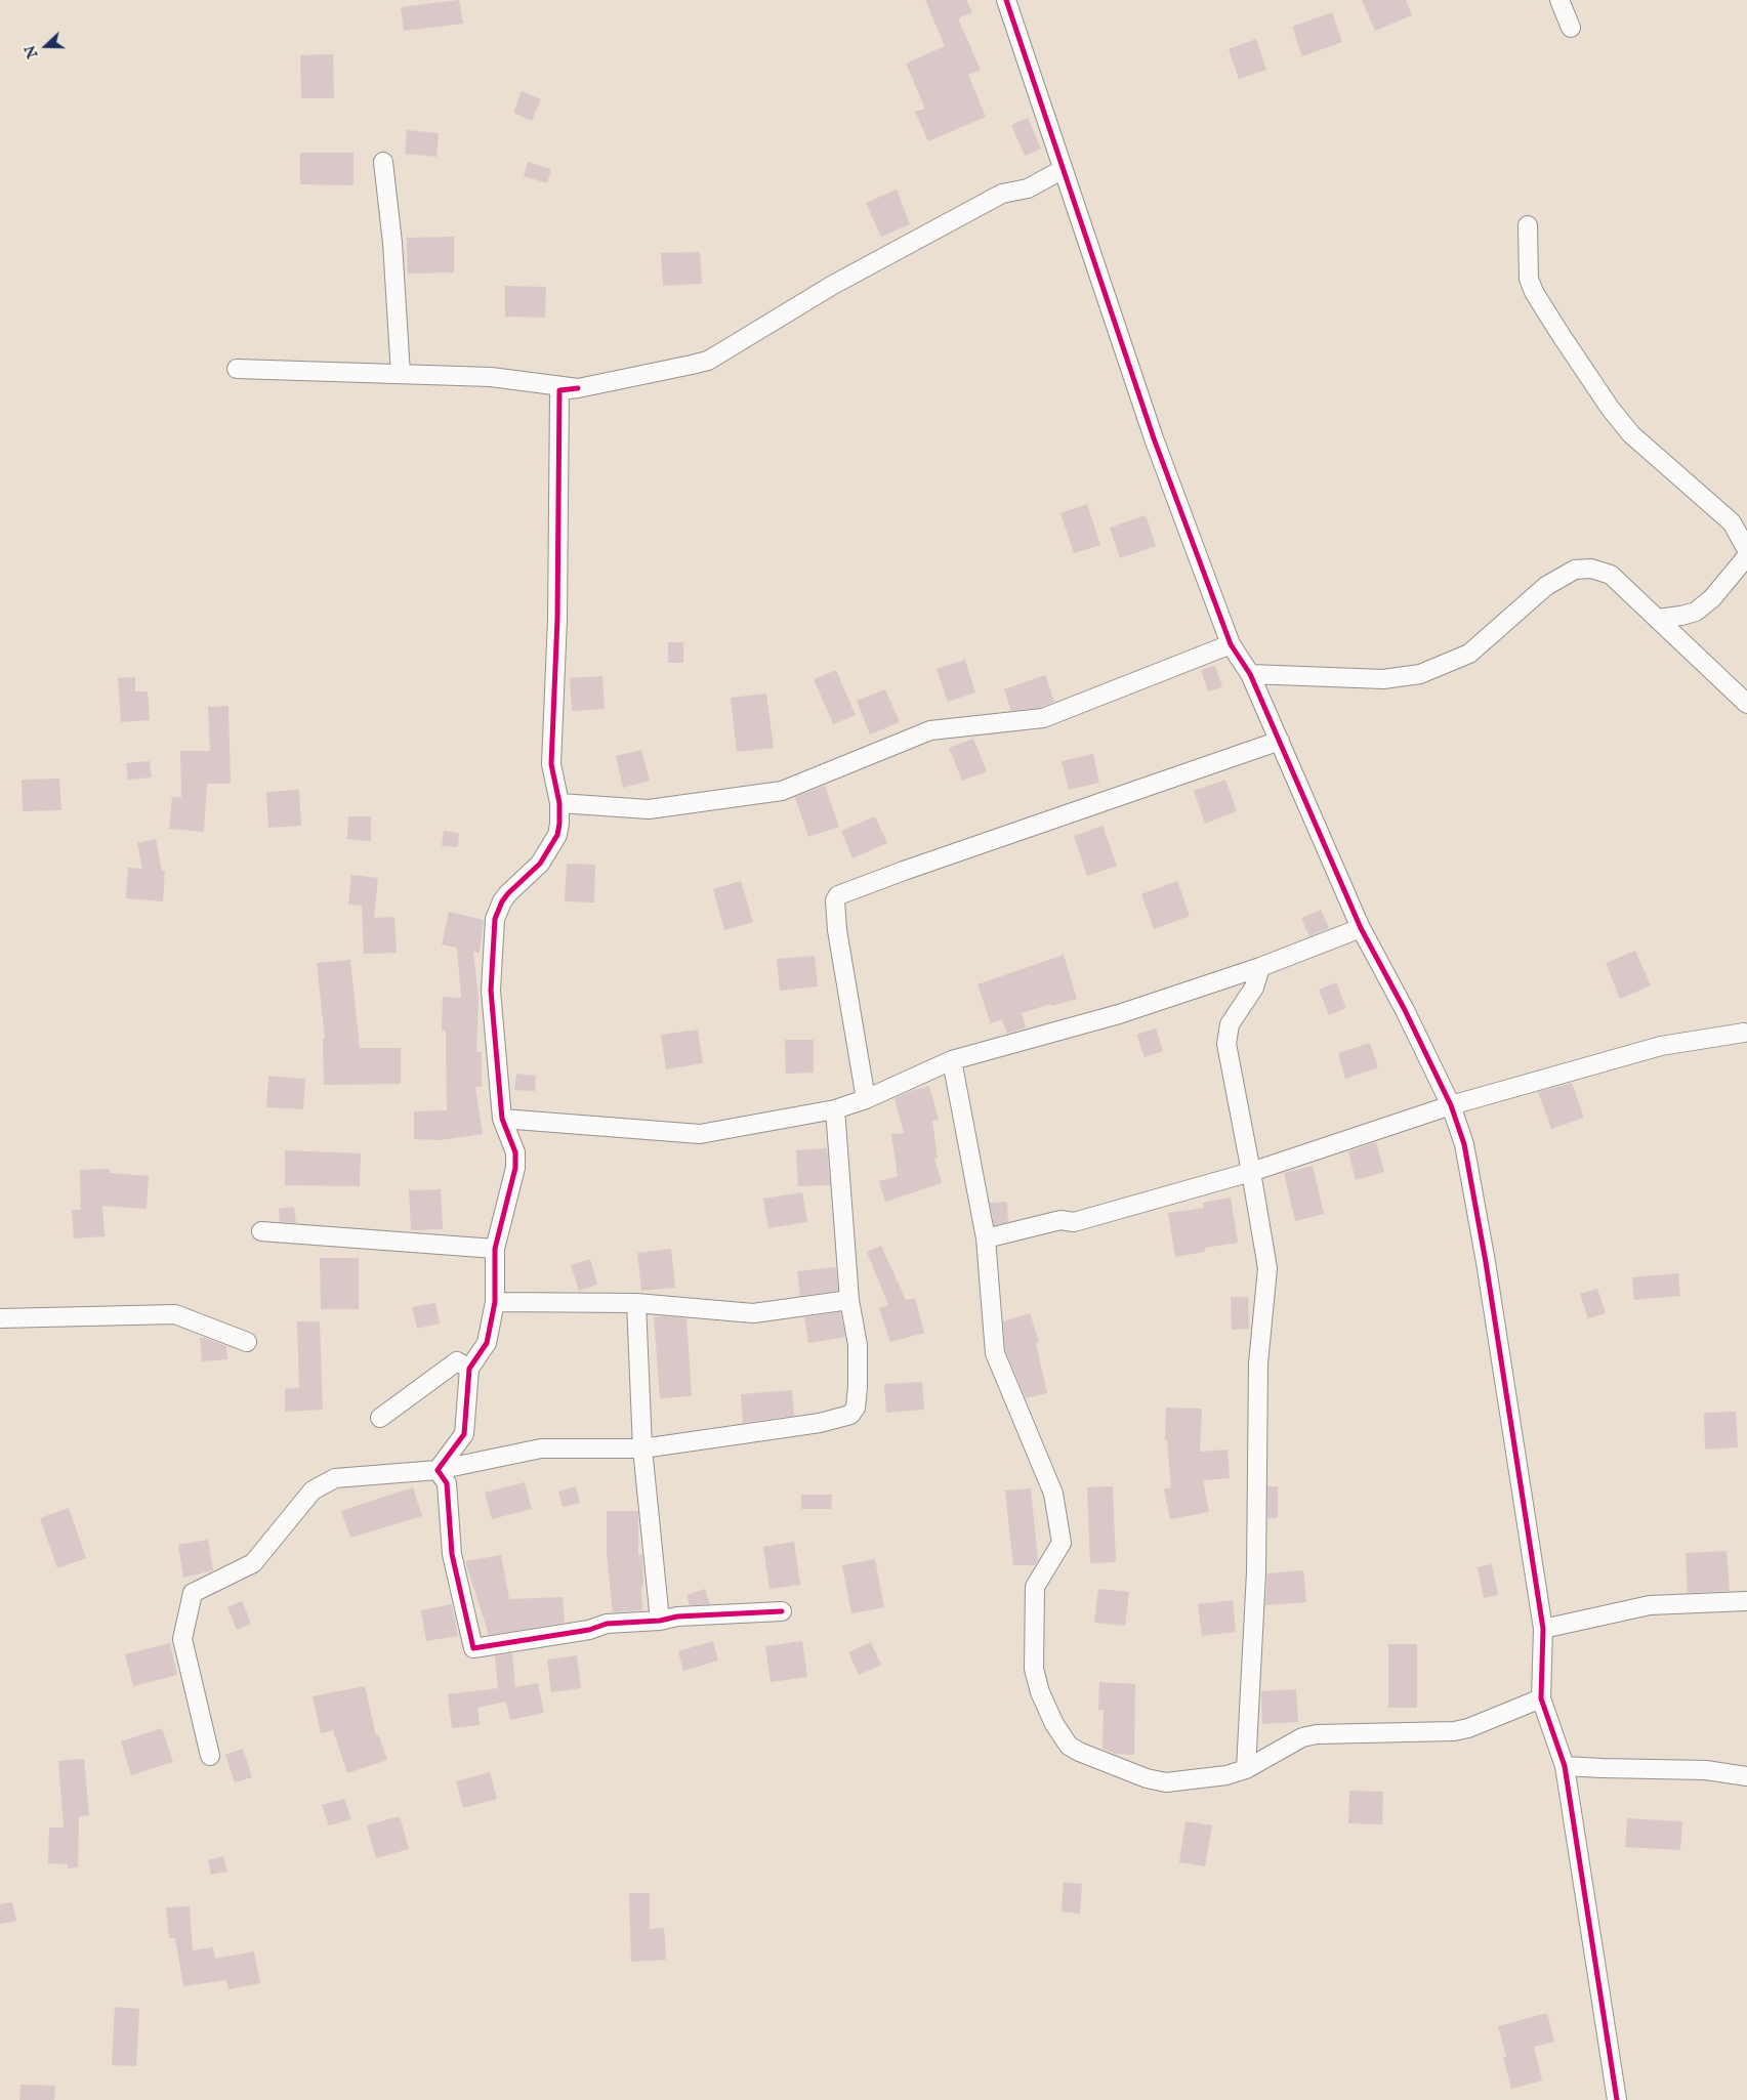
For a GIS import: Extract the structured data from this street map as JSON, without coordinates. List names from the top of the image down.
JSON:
{
  "north": "left"
}
